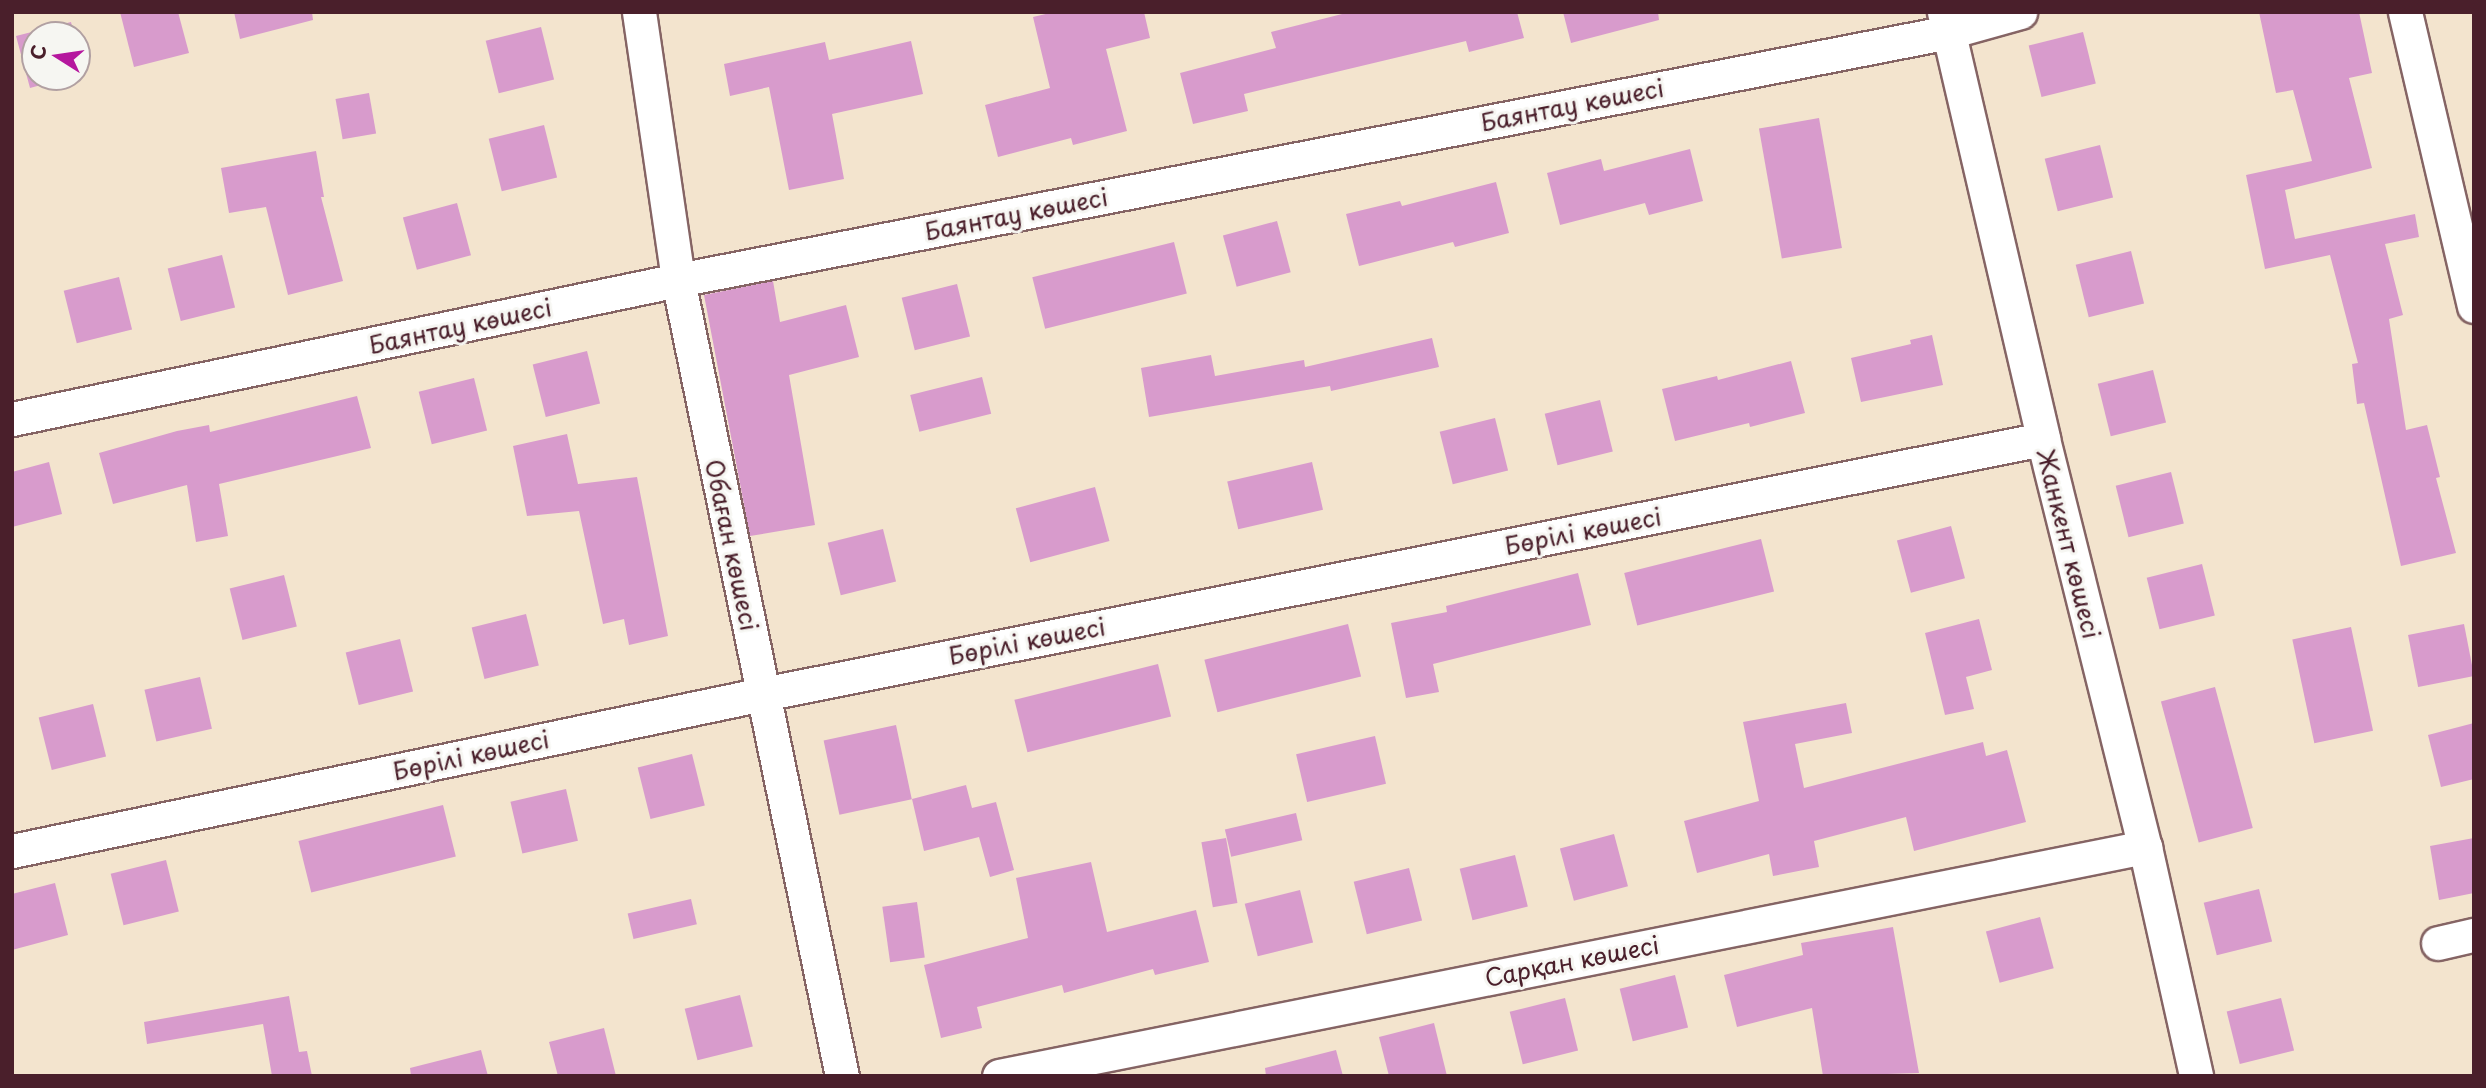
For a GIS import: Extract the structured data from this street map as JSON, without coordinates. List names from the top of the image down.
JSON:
{
  "streets": {
    "street": [
      "Баянтау көшесі",
      "Бөрілі көшесі",
      "Жанкент көшесі",
      "Обаған көшесі",
      "Сарқан көшесі"
    ]
  },
  "crossings": [
    ["Баянтау көшесі", "Жанкент көшесі"],
    ["Баянтау көшесі", "Обаған көшесі"],
    ["Бөрілі көшесі", "Жанкент көшесі"],
    ["Бөрілі көшесі", "Обаған көшесі"],
    ["Жанкент көшесі", "Сарқан көшесі"]
  ],
  "north": "left"
}
